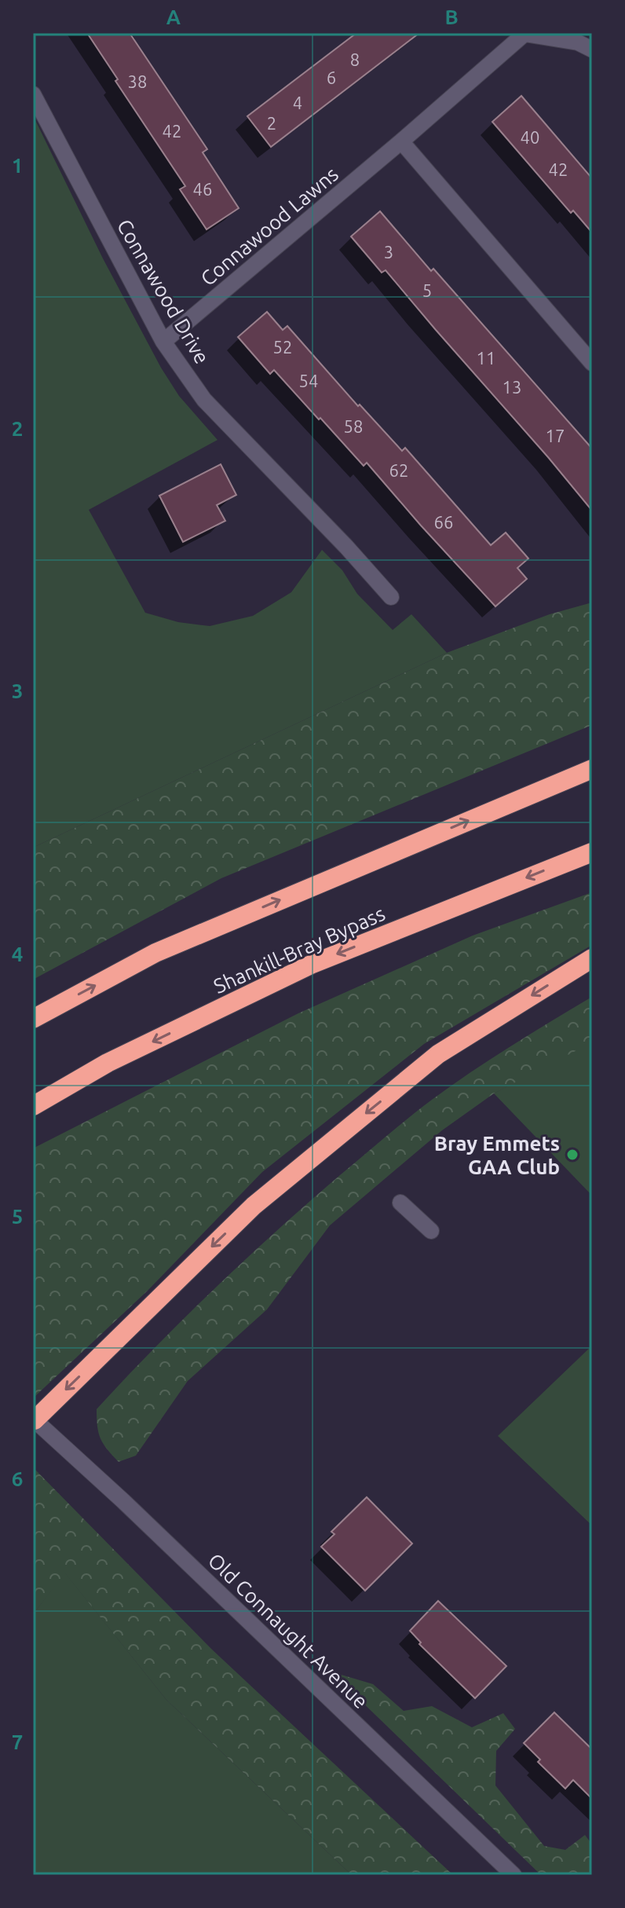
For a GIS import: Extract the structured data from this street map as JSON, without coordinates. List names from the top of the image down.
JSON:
{
  "streets": {
    "highway": ["Shankill-Bray Bypass"],
    "street": ["Connawood Lawns", "Connawood Drive", "Old Connaught Avenue"]
  },
  "crossings": [
    ["Connawood Lawns", "Connawood Drive"]
  ],
  "places": ["Bray Emmets GAA Club"],
  "house_numbers": [
    "8",
    "6",
    "38",
    "4",
    "2",
    "42",
    "40",
    "42",
    "46",
    "3",
    "5",
    "52",
    "11",
    "54",
    "13",
    "58",
    "17",
    "62",
    "66"
  ],
  "grid": {
    "columns": ["A", "B"],
    "rows": [
      "1",
      "2",
      "3",
      "4",
      "5",
      "6",
      "7"
    ]
  }
}
